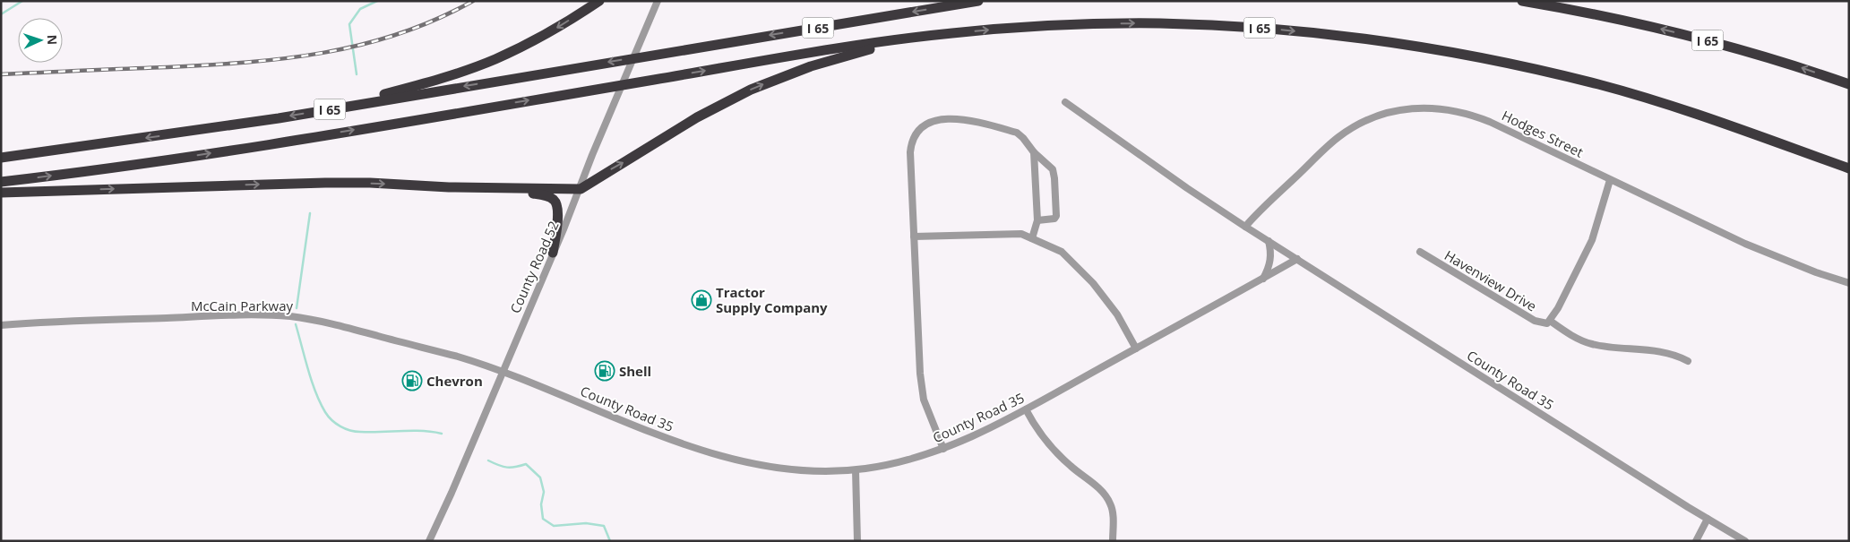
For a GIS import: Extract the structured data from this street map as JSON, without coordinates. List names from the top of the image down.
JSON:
{
  "streets": {
    "highway": ["I 65"],
    "street": [
      "Hodges Street",
      "County Road 52",
      "Havenview Drive",
      "McCain Parkway",
      "County Road 35"
    ]
  },
  "crossings": [
    ["Hodges Street", "Havenview Drive"],
    ["County Road 52", "McCain Parkway"],
    ["County Road 52", "County Road 35"],
    ["McCain Parkway", "County Road 35"]
  ],
  "places": {
    "shop": ["Tractor Supply Company"],
    "fuel station": ["Shell", "Chevron"]
  },
  "north": "right"
}
